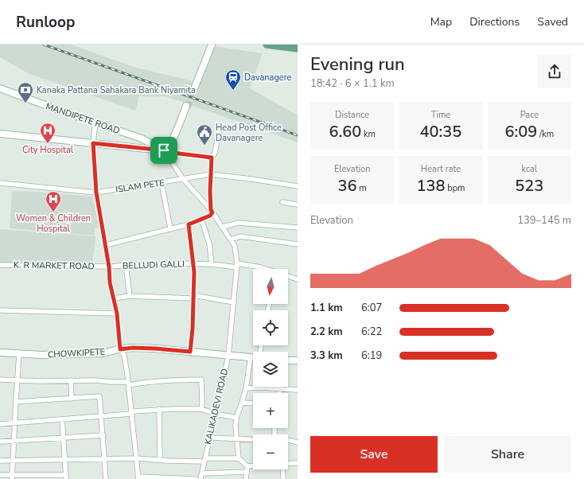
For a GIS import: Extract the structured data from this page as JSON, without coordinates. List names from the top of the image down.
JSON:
{
  "streets": {
    "main road": ["MANDIPETE ROAD", "CHOWKIPETE"],
    "street": [
      "ISLAM PETE",
      "BELLUDI GALLI",
      "K. R MARKET ROAD",
      "KALIKADEVI ROAD"
    ]
  },
  "crossings": [
    ["MANDIPETE ROAD", "KALIKADEVI ROAD"],
    ["ISLAM PETE", "KALIKADEVI ROAD"],
    ["BELLUDI GALLI", "K. R MARKET ROAD"],
    ["BELLUDI GALLI", "KALIKADEVI ROAD"],
    ["CHOWKIPETE", "KALIKADEVI ROAD"]
  ],
  "places": {
    "station": ["Davanagere"],
    "bank": ["Kanaka Pattana Sahakara Bank Niyamita"],
    "hospital": ["City Hospital", "Women & Children Hospital"],
    "public building": ["Head Post Office Davanagere"]
  },
  "north": "bottom",
  "page": {
    "header": "Runloop",
    "nav": ["Map", "Directions", "Saved"],
    "heading": ["Evening run", "18:42 · 6 × 1.1 km"],
    "stats": [
      ["Distance", "6.60 km"],
      ["Time", "40:35"],
      ["Pace", "6:09 /km"],
      ["Elevation", "36 m"],
      ["Heart rate", "138 bpm"],
      ["kcal", "523"]
    ],
    "chart": ["Elevation", "139–145 m"],
    "map_buttons": ["+", "−"],
    "list": [
      {
        "name": "1.1 km",
        "note": "6:07"
      },
      {
        "name": "2.2 km",
        "note": "6:22"
      },
      {
        "name": "3.3 km",
        "note": "6:19"
      }
    ],
    "buttons": ["Save", "Share"]
  }
}
